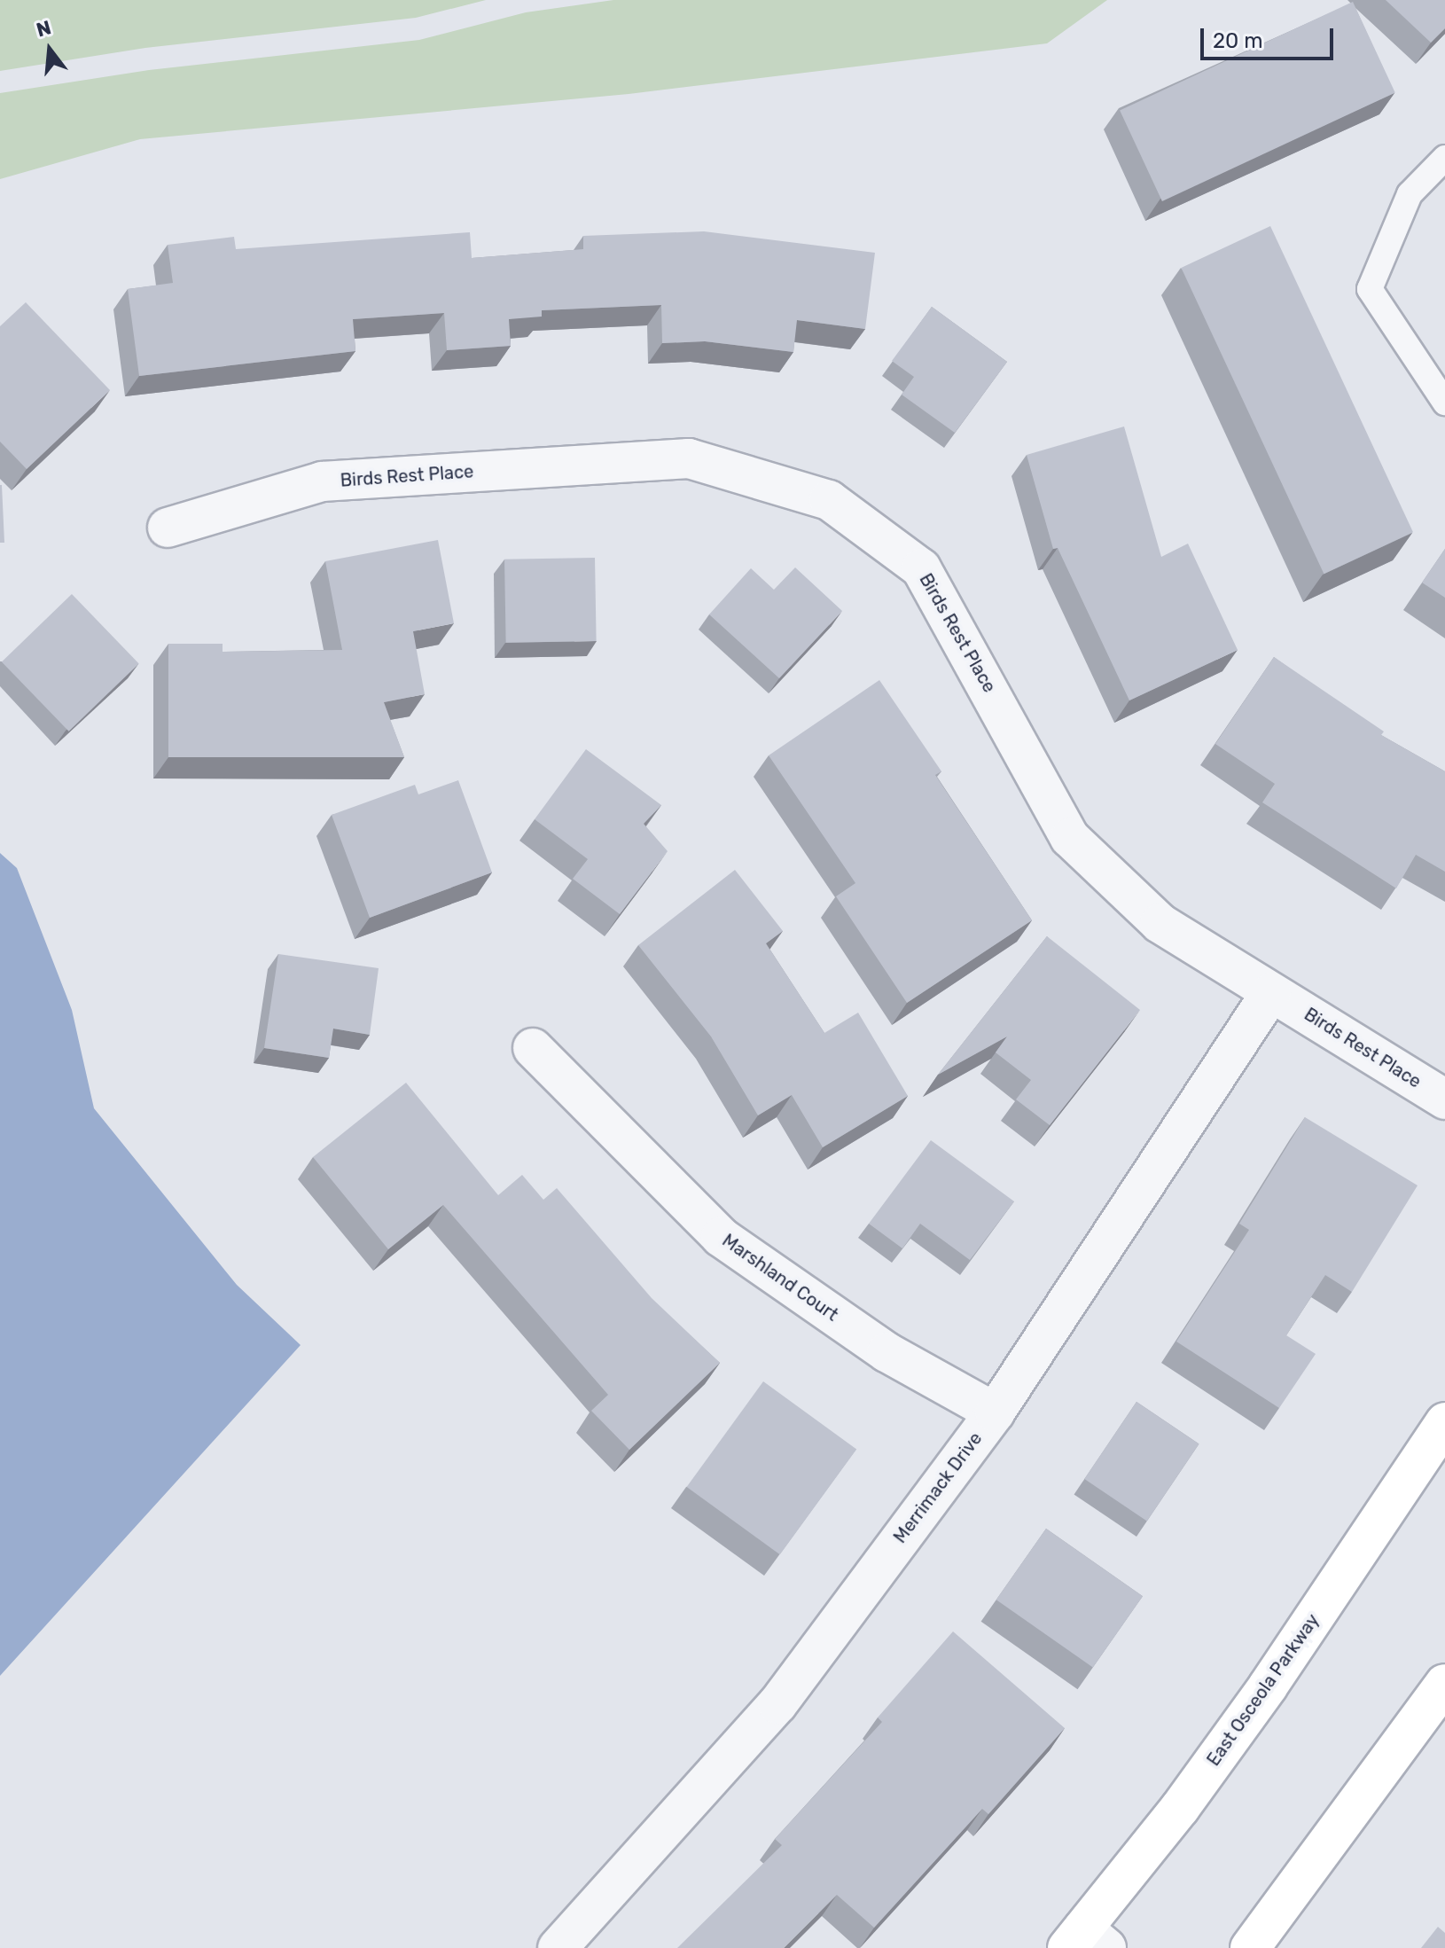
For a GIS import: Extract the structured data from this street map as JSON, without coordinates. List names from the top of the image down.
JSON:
{
  "streets": {
    "main road": ["East Osceola Parkway"],
    "street": ["Birds Rest Place", "Marshland Court", "Merrimack Drive"]
  },
  "crossings": [
    ["Birds Rest Place", "Merrimack Drive"],
    ["Marshland Court", "Merrimack Drive"]
  ],
  "scale_bar": "20 m",
  "north": "top"
}
